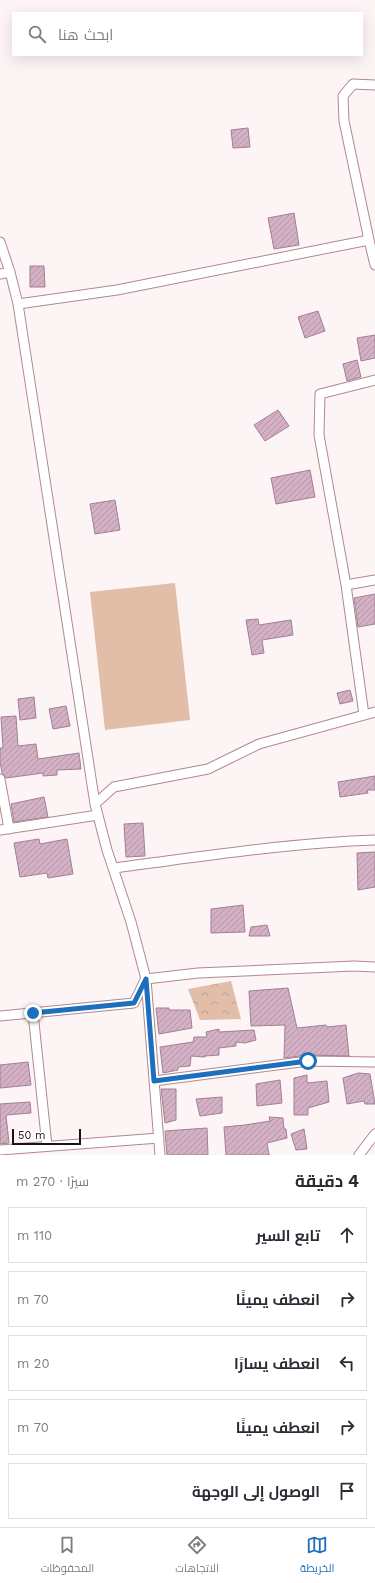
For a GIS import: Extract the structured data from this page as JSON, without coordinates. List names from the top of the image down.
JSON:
{
  "scale_bar": "50 m",
  "page": {
    "search": "ابحث هنا",
    "scale": "50 m",
    "heading": ["4 دقيقة", "سيرًا · 270 m"],
    "list": [
      ["تابع السير", "110 m"],
      ["انعطف يمينًا", "70 m"],
      ["انعطف يسارًا", "20 m"],
      ["انعطف يمينًا", "70 m"],
      "الوصول إلى الوجهة"
    ],
    "nav": ["الخريطة", "الاتجاهات", "المحفوظات"]
  }
}
